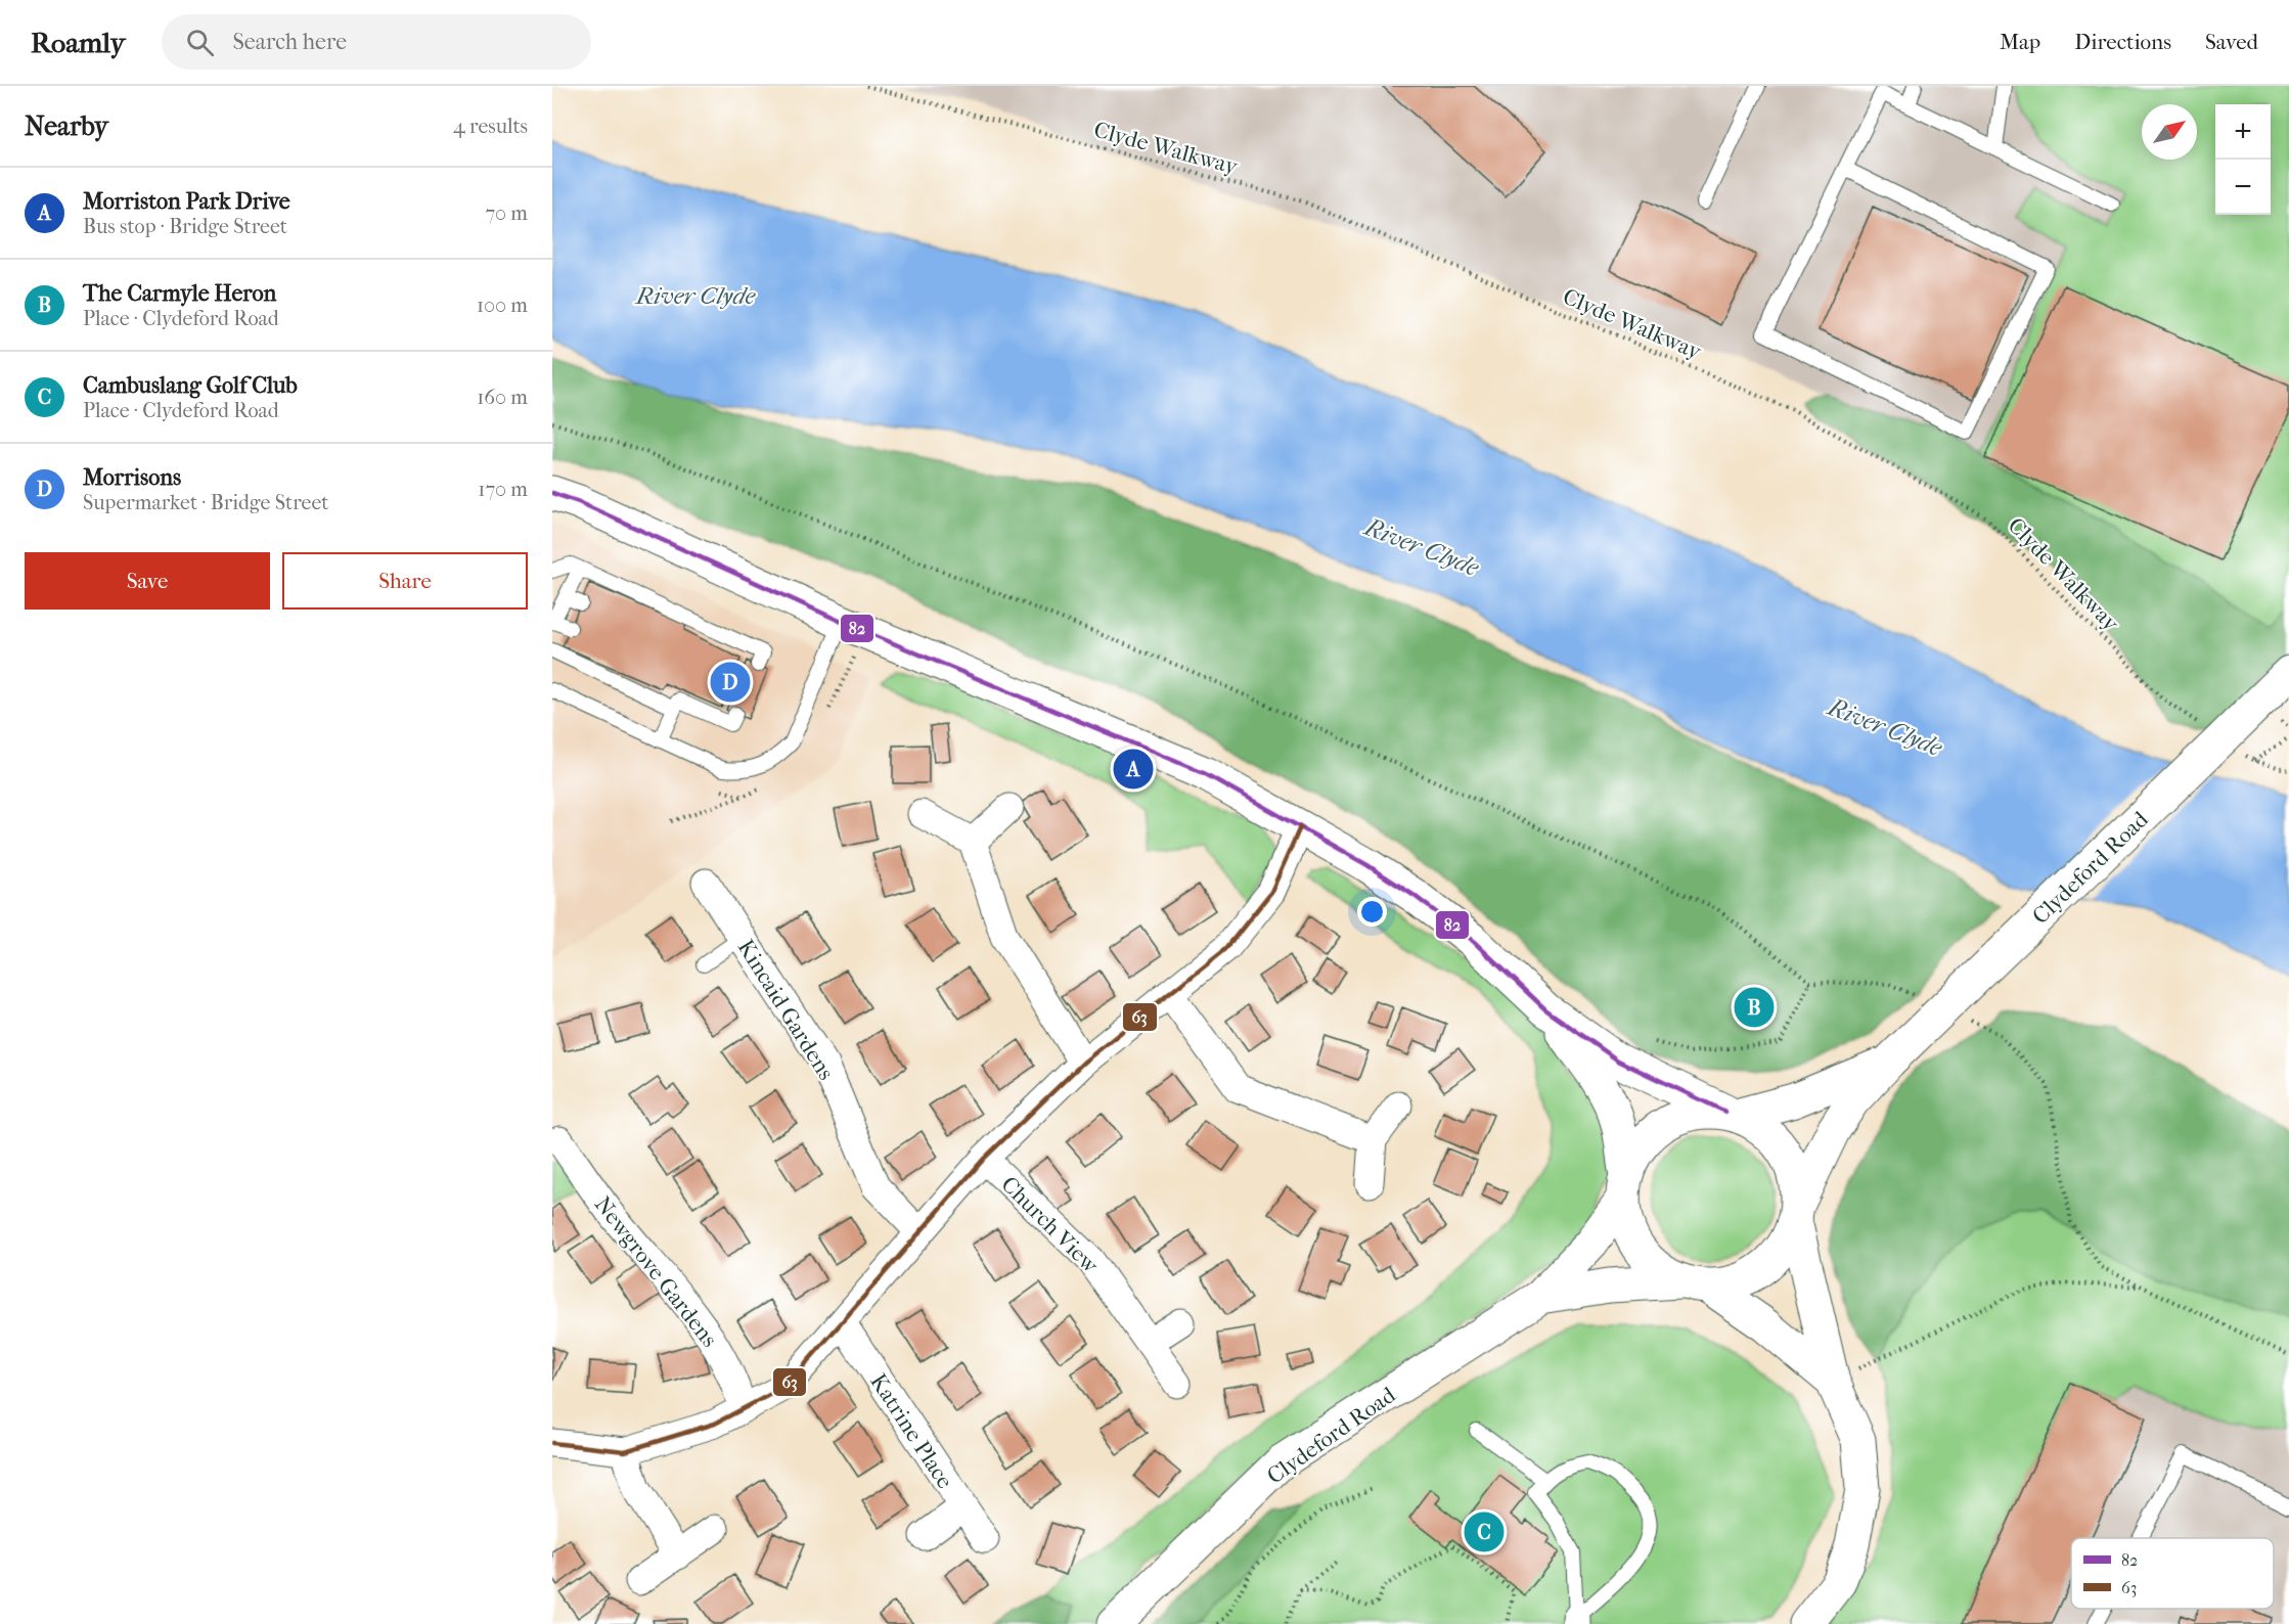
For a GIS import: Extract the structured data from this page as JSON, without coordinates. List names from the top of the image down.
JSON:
{
  "streets": {
    "main road": ["Clydeford Road"],
    "street": [
      "Kincaid Gardens",
      "Church View",
      "Newgrove Gardens",
      "Katrine Place"
    ],
    "path": ["Clyde Walkway"]
  },
  "crossings": [
    ["Clyde Walkway", "Clydeford Road"]
  ],
  "water": ["River Clyde"],
  "lines": ["transit line 82", "transit line 63"],
  "legend": ["82", "63"],
  "north": "top right",
  "page": {
    "header": "Roamly",
    "search": "Search here",
    "nav": ["Map", "Directions", "Saved"],
    "heading": ["Nearby", "4 results"],
    "map_buttons": ["+", "−"],
    "list": [
      {
        "mark": "A",
        "name": "Morriston Park Drive",
        "note": "Bus stop · Bridge Street",
        "value": "70 m"
      },
      {
        "mark": "B",
        "name": "The Carmyle Heron",
        "note": "Place · Clydeford Road",
        "value": "100 m"
      },
      {
        "mark": "C",
        "name": "Cambuslang Golf Club",
        "note": "Place · Clydeford Road",
        "value": "160 m"
      },
      {
        "mark": "D",
        "name": "Morrisons",
        "note": "Supermarket · Bridge Street",
        "value": "170 m"
      }
    ],
    "buttons": ["Save", "Share"],
    "pins": [
      "D",
      "A",
      "B",
      "C"
    ]
  }
}
